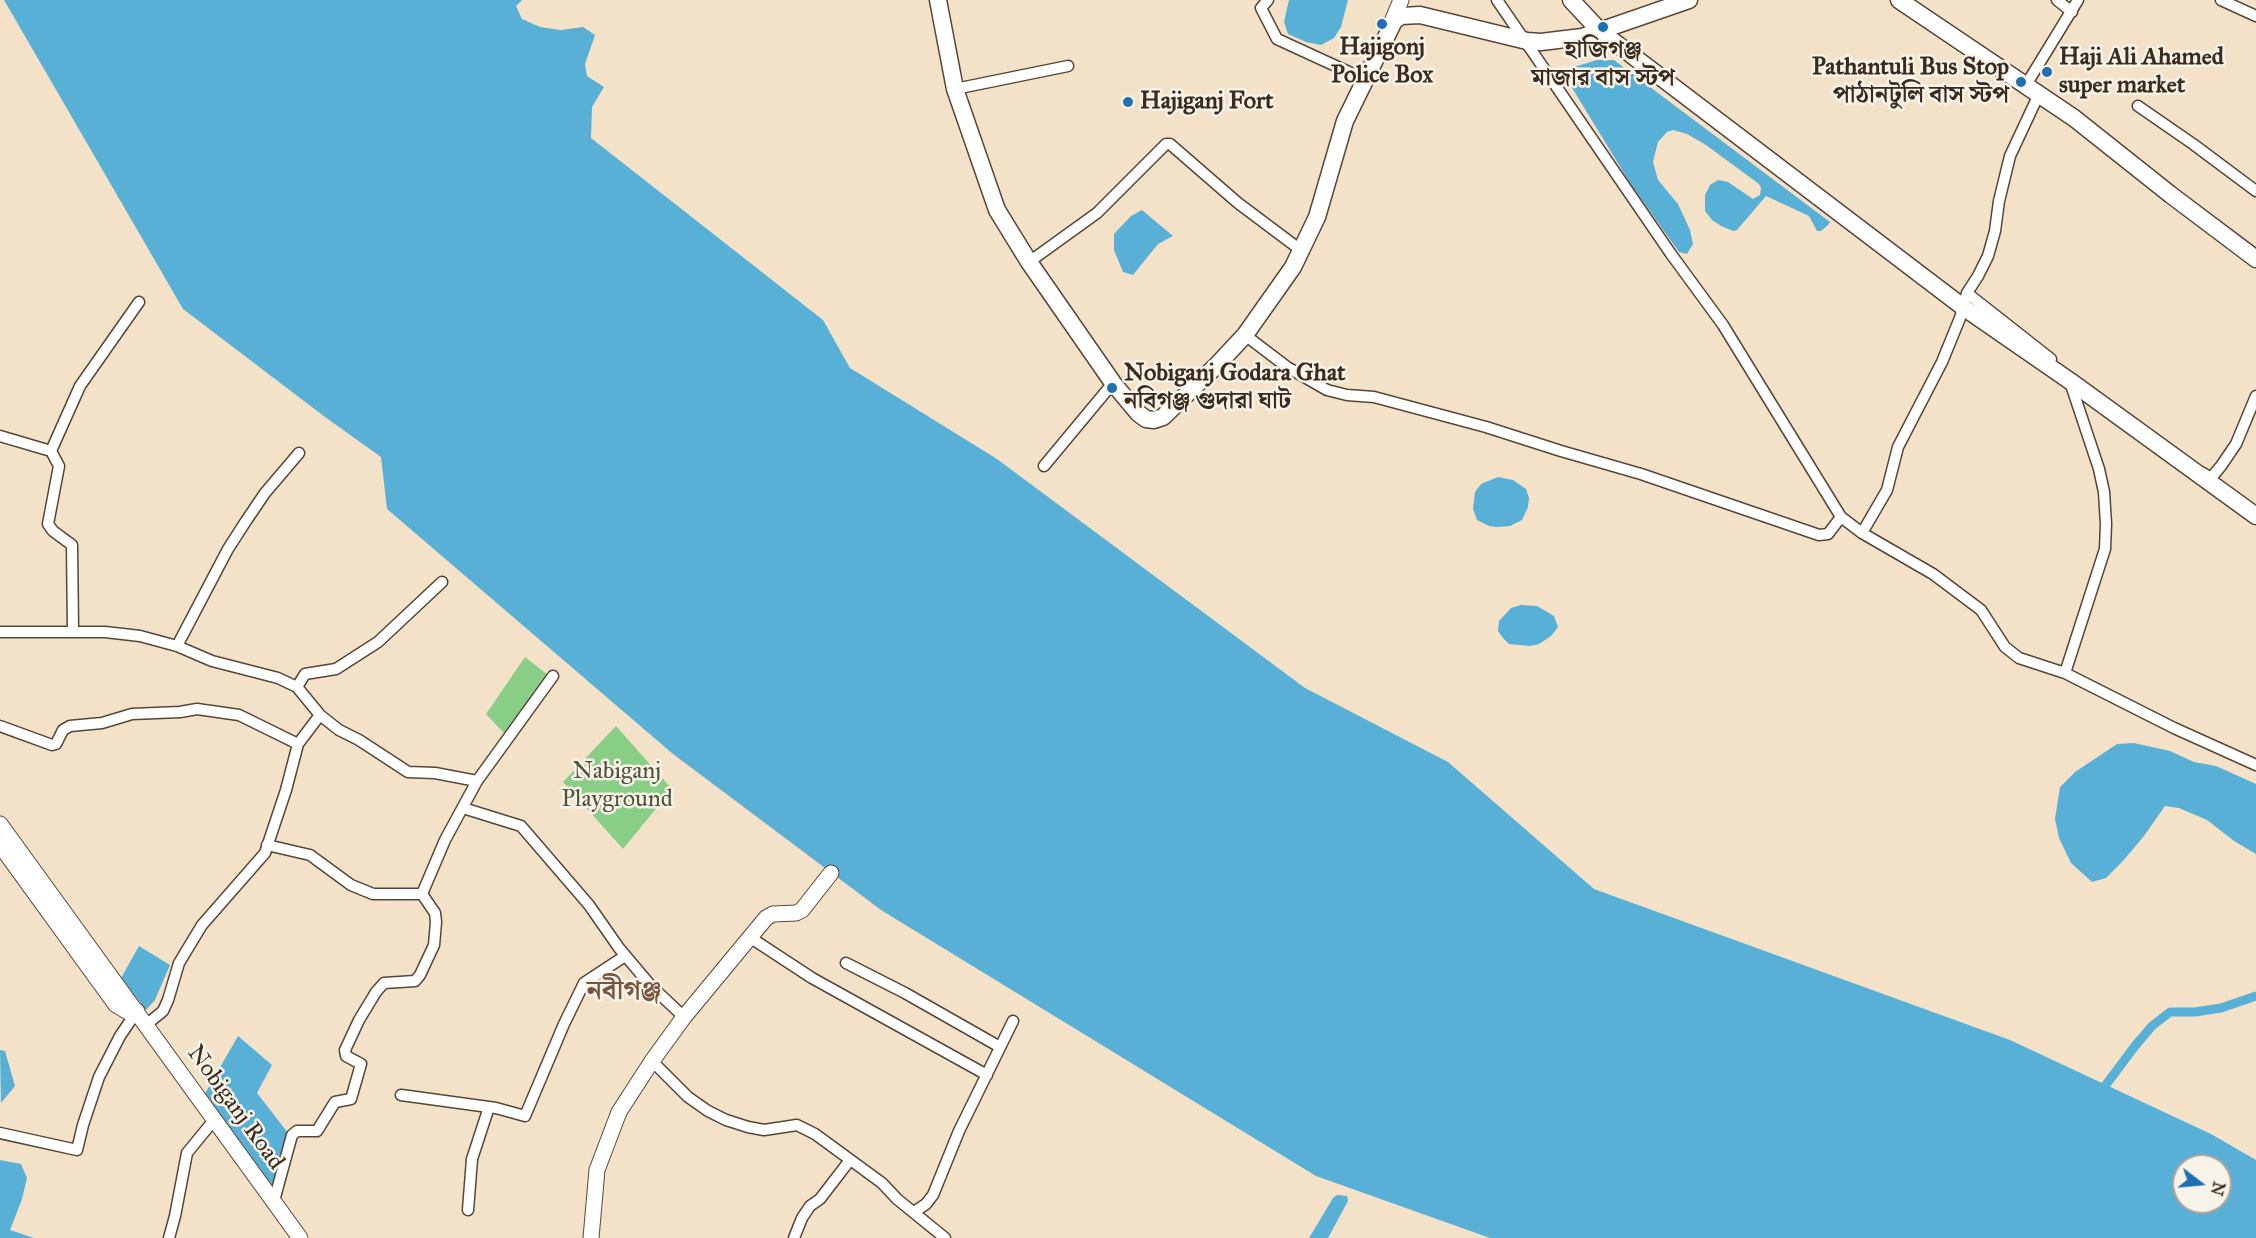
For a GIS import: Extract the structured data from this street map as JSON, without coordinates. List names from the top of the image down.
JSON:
{
  "streets": {
    "main road": ["Nobiganj Road"]
  },
  "districts": ["নবীগঞ্জ"],
  "parks": ["Nabiganj Playground"],
  "places": [
    "Hajigonj Police Box",
    "হাজিগঞ্জ মাজার বাস স্টপ",
    "Haji Ali Ahamed super market",
    "Pathantuli Bus Stop পাঠানটুলি বাস স্টপ",
    "Hajiganj Fort",
    "Nobiganj Godara Ghat নবিগঞ্জ গুদারা ঘাট"
  ],
  "north": "right"
}
